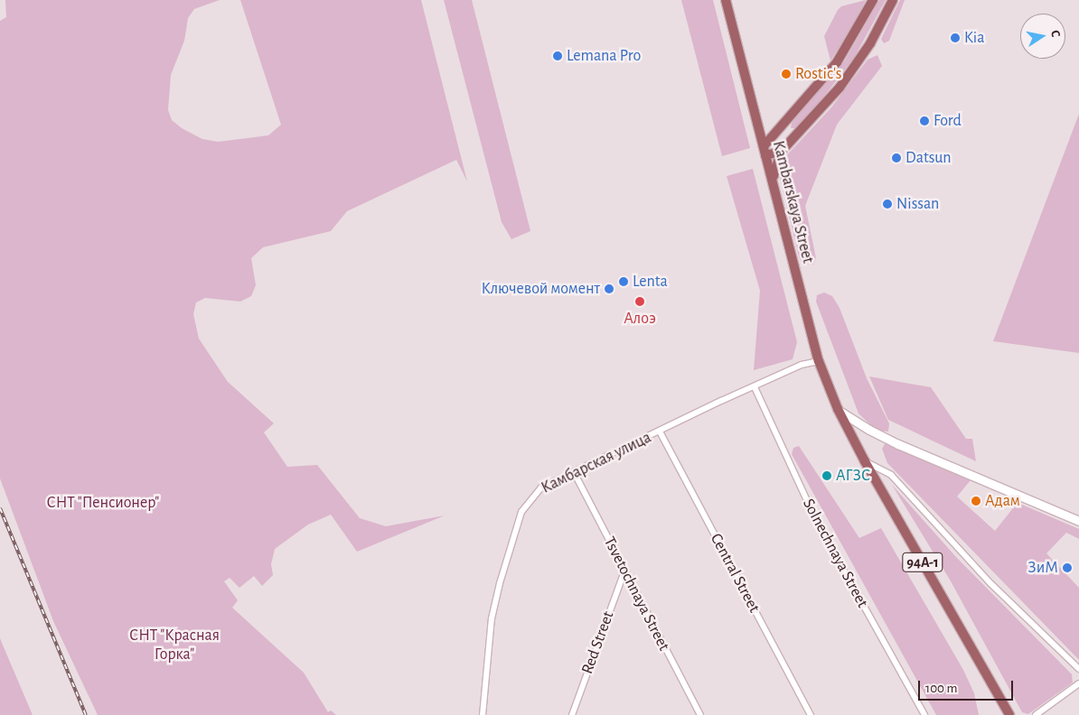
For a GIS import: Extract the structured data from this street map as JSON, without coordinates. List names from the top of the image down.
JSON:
{
  "streets": {
    "main road": ["Kambarskaya Street", "94А-1"],
    "street": [
      "Камбарская улица",
      "Solnechnaya Street",
      "Central Street",
      "Tsvetochnaya Street",
      "Red Street"
    ]
  },
  "crossings": [
    ["Kambarskaya Street", "Камбарская улица"],
    ["Kambarskaya Street", "94А-1"],
    ["Камбарская улица", "Solnechnaya Street"],
    ["Камбарская улица", "Central Street"],
    ["Камбарская улица", "Tsvetochnaya Street"],
    ["Tsvetochnaya Street", "Red Street"]
  ],
  "parks": ["СНТ \"Пенсионер\"", "СНТ \"Красная Горка\""],
  "places": [
    "Kia",
    "Lemana Pro",
    "Rostic's",
    "Ford",
    "Datsun",
    "Nissan",
    "Lenta",
    "Ключевой момент",
    "Алоэ",
    "АГЗС",
    "Адам",
    "ЗиМ"
  ],
  "scale_bar": "100 m",
  "north": "right"
}
